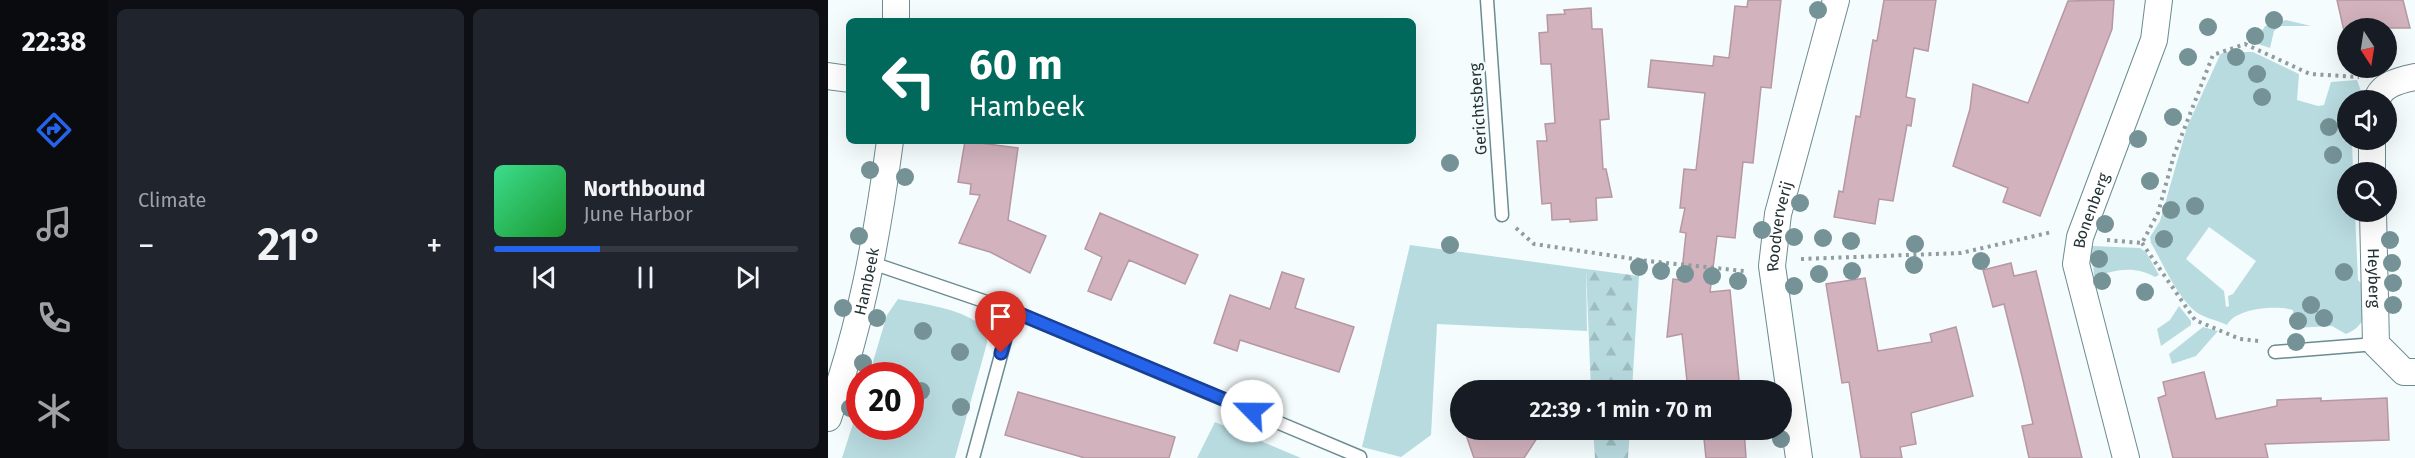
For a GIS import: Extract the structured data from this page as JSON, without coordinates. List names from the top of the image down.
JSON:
{
  "streets": {
    "street": [
      "Bonenberg",
      "Roodververij",
      "Heyberg",
      "Hambeek"
    ],
    "lane": ["Gerichtsberg"]
  },
  "north": "bottom",
  "page": {
    "tabs": "22:38",
    "tile": "Climate",
    "turn": ["60 m", "Hambeek"],
    "song": ["Northbound", "June Harbor"],
    "heat": ["−", "21°", "+"],
    "limit": "20",
    "trip": "22:39 · 1 min · 70 m"
  }
}
